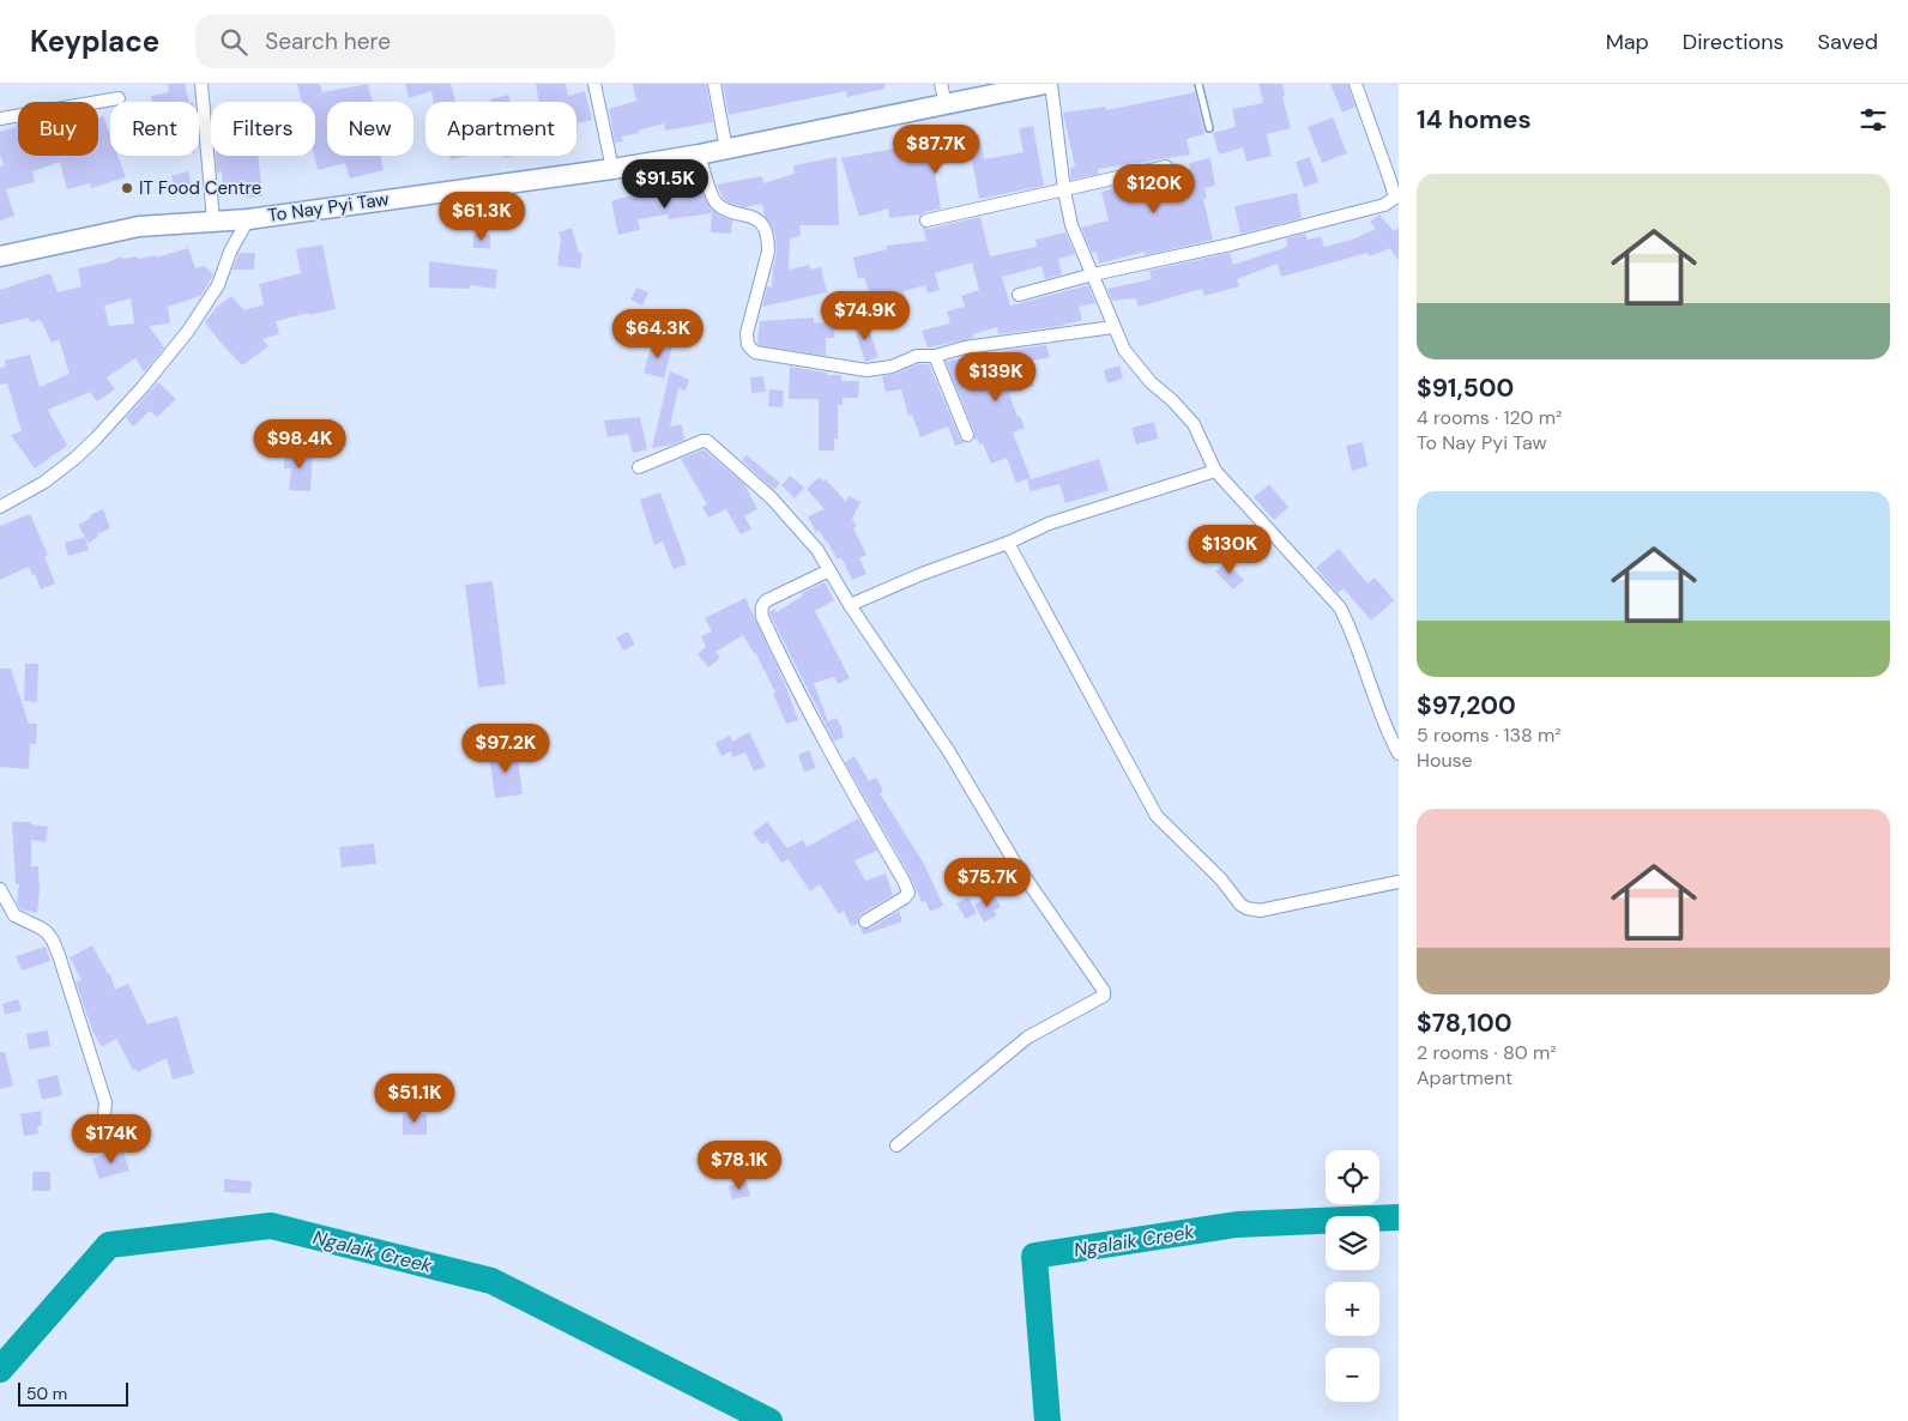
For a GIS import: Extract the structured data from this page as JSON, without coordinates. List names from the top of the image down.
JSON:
{
  "streets": {
    "main road": ["To Nay Pyi Taw"]
  },
  "water": ["Ngalaik Creek"],
  "places": ["IT Food Centre"],
  "scale_bar": "50 m",
  "page": {
    "header": "Keyplace",
    "search": "Search here",
    "nav": ["Map", "Directions", "Saved"],
    "heading": "14 homes",
    "chip": [
      "Buy",
      "Rent",
      "Filters",
      "New",
      "Apartment"
    ],
    "price": [
      "$87.7K",
      "$91.5K",
      "$120K",
      "$61.3K",
      "$74.9K",
      "$64.3K",
      "$139K",
      "$98.4K",
      "$130K",
      "$97.2K",
      "$75.7K",
      "$51.1K",
      "$174K",
      "$78.1K"
    ],
    "list": [
      {
        "name": "$91,500",
        "note": "4 rooms · 120 m² · To Nay Pyi Taw"
      },
      {
        "name": "$97,200",
        "note": "5 rooms · 138 m² · House"
      },
      {
        "name": "$78,100",
        "note": "2 rooms · 80 m² · Apartment"
      }
    ],
    "map_buttons": ["+", "−"],
    "scale": "50 m"
  }
}
